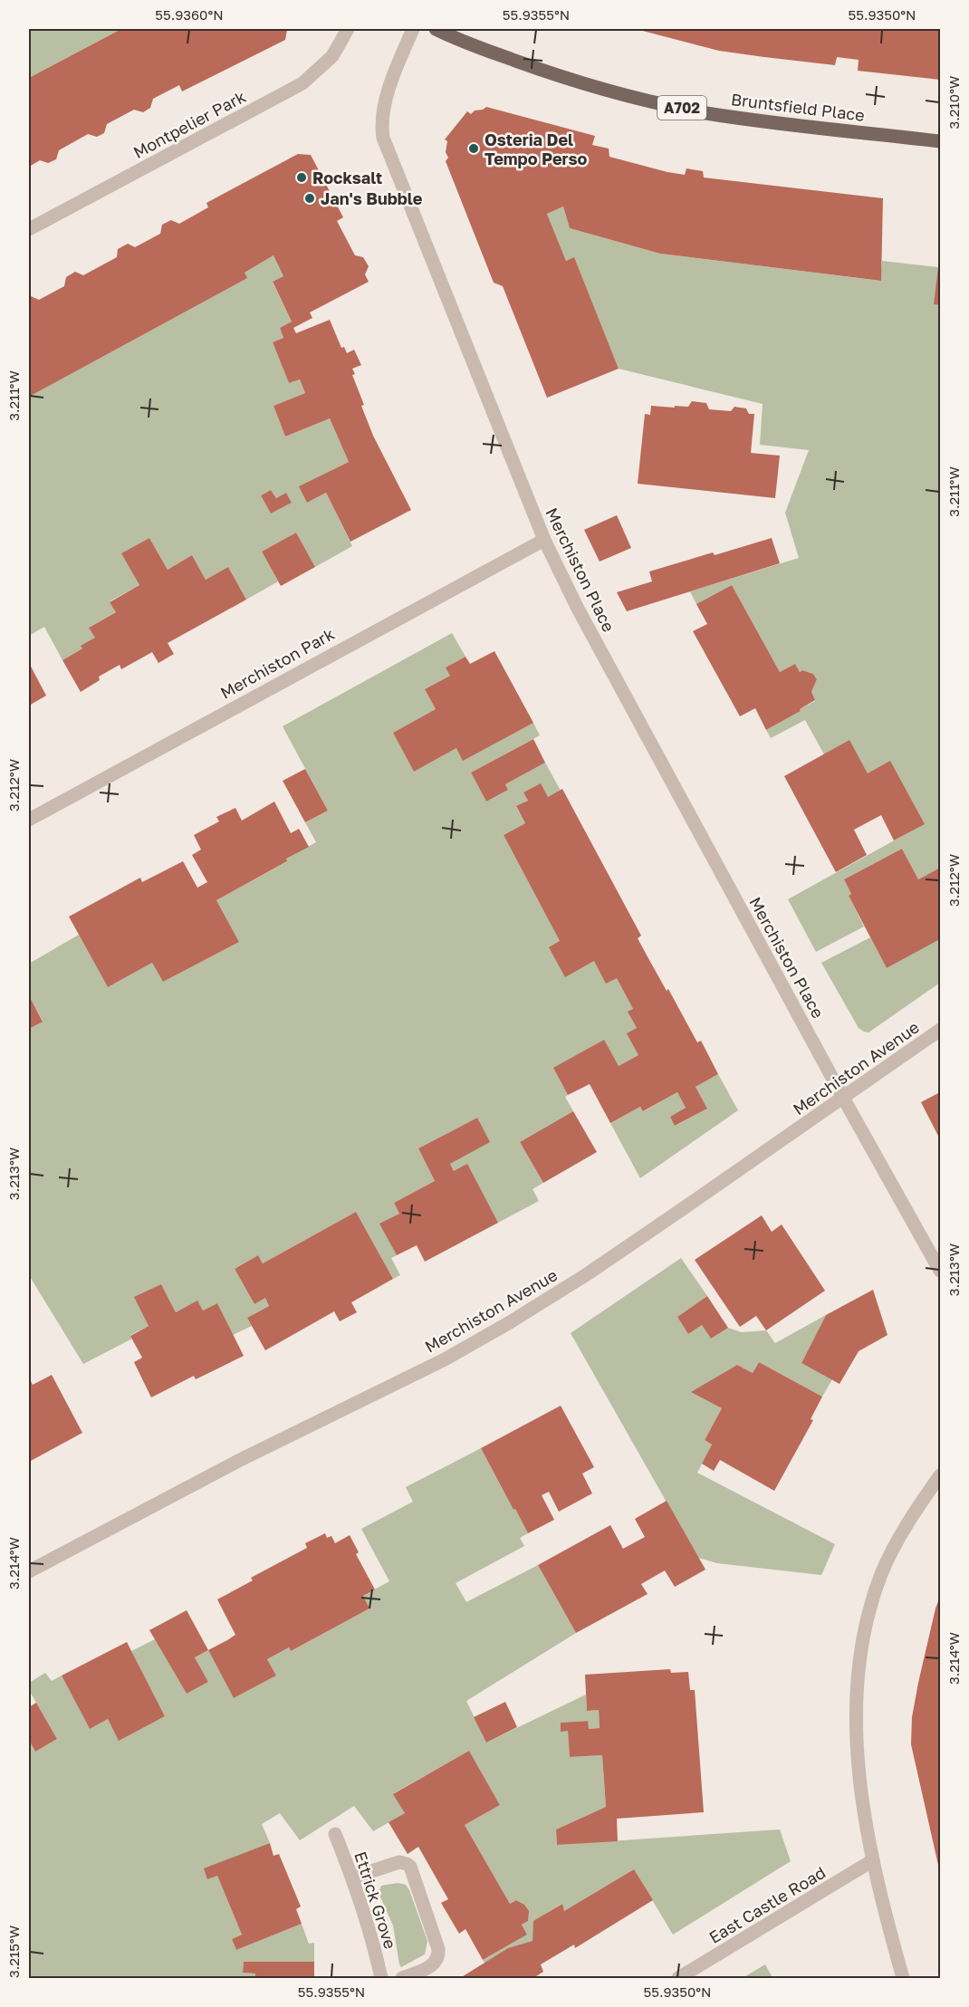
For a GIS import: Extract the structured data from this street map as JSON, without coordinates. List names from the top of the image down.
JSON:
{
  "streets": {
    "main road": ["Bruntsfield Place", "A702"],
    "street": [
      "Montpelier Park",
      "Merchiston Place",
      "Merchiston Park",
      "Merchiston Avenue",
      "Ettrick Grove",
      "East Castle Road"
    ]
  },
  "crossings": [
    ["Merchiston Place", "Merchiston Park"],
    ["Merchiston Place", "Merchiston Avenue"]
  ],
  "places": ["Osteria Del Tempo Perso", "Rocksalt", "Jan's Bubble"],
  "coordinates": [
    "55.9360°N",
    "55.9355°N",
    "55.9350°N",
    "3.210°W",
    "3.211°W",
    "3.212°W",
    "3.213°W",
    "3.214°W",
    "3.215°W"
  ]
}
